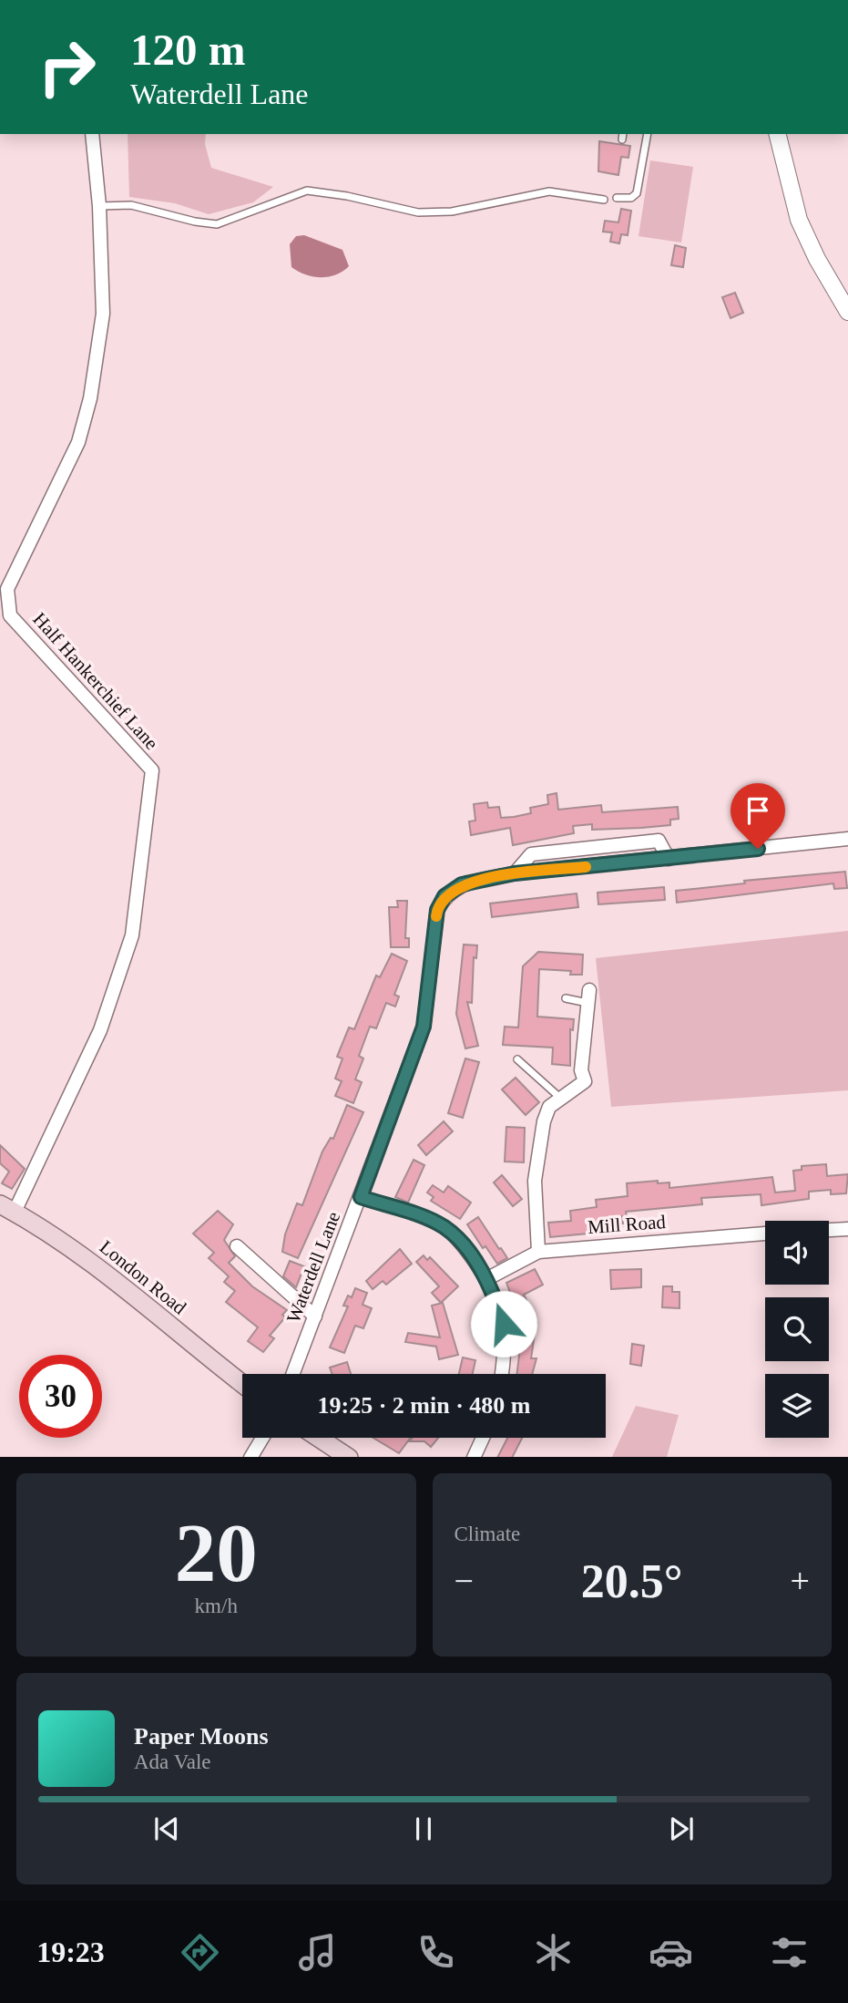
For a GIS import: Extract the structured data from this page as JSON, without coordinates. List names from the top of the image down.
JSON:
{
  "streets": {
    "main road": ["London Road"],
    "street": ["Half Hankerchief Lane", "Mill Road", "Waterdell Lane"]
  },
  "crossings": [
    ["Half Hankerchief Lane", "London Road"]
  ],
  "page": {
    "turn": ["120 m", "Waterdell Lane"],
    "limit": "30",
    "trip": "19:25 · 2 min · 480 m",
    "tile": [
      ["20", "km/h"],
      "Climate"
    ],
    "heat": ["−", "20.5°", "+"],
    "song": ["Paper Moons", "Ada Vale"],
    "tabs": "19:23"
  }
}
